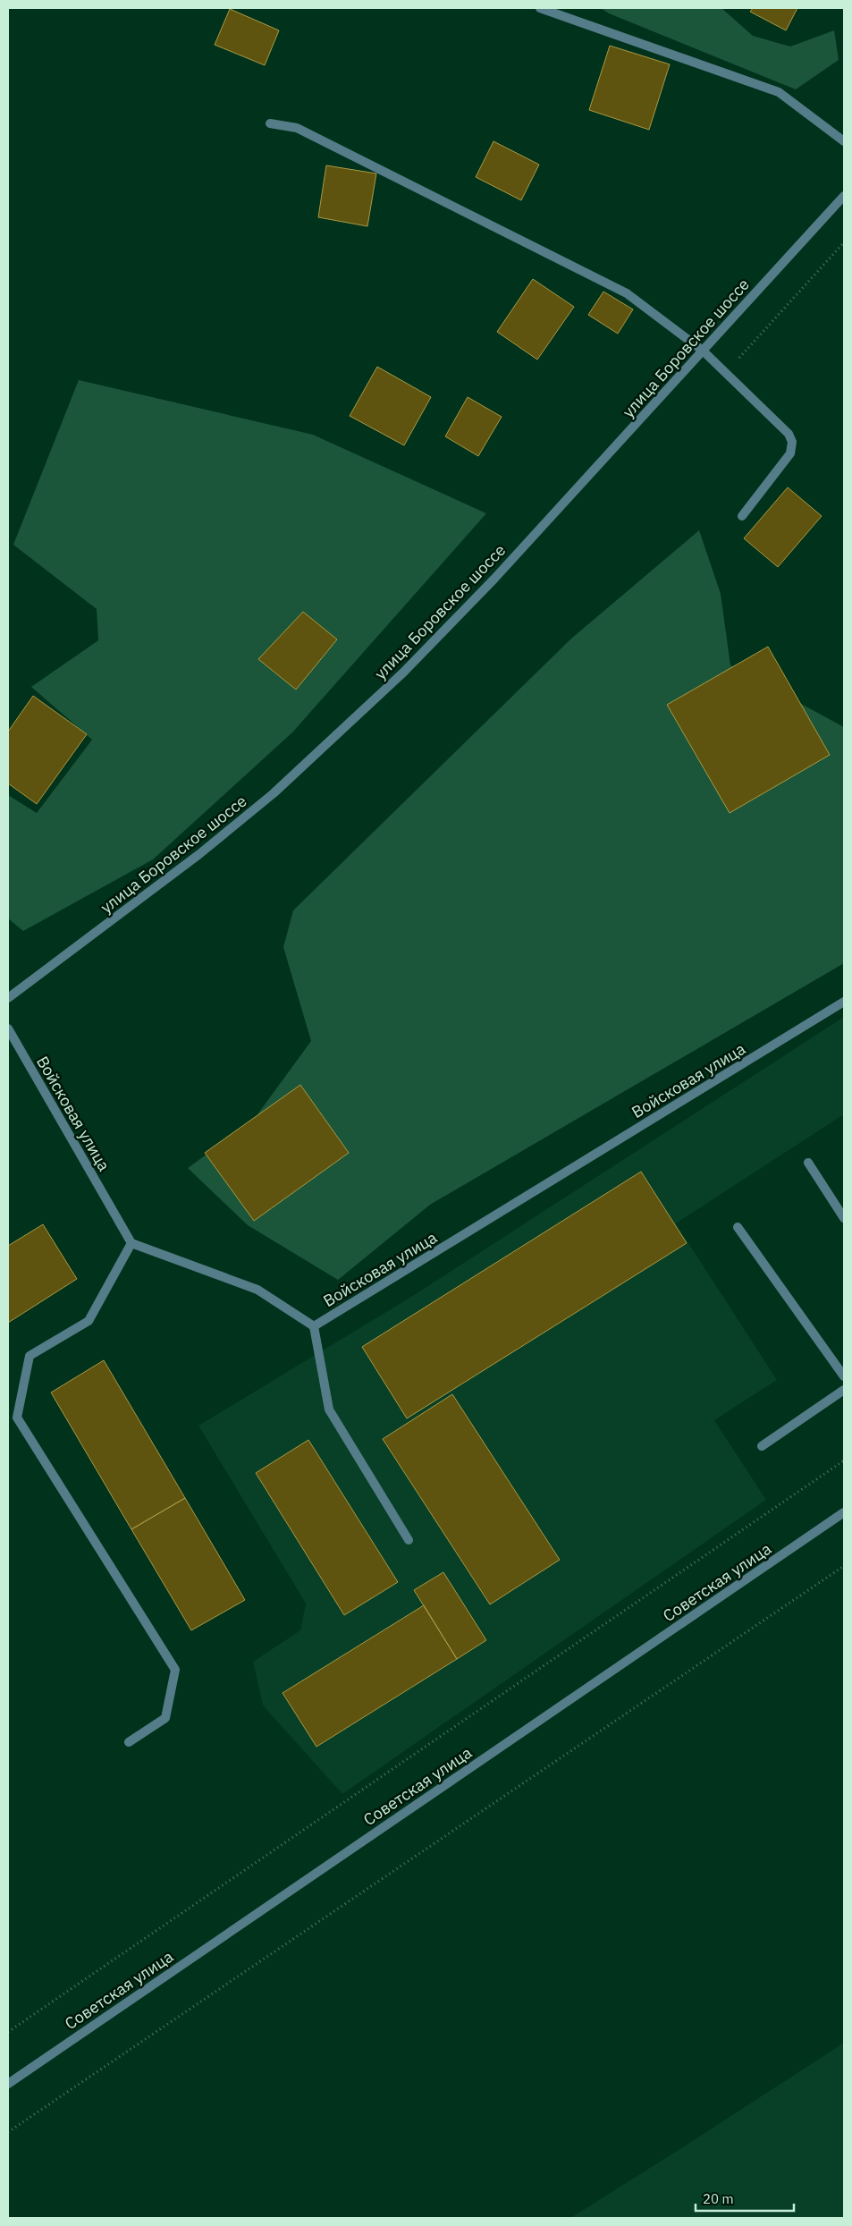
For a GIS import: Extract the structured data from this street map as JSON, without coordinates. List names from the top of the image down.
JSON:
{
  "streets": {
    "street": ["улица Боровское шоссе", "Войсковая улица", "Советская улица"]
  },
  "scale_bar": "20 m"
}
